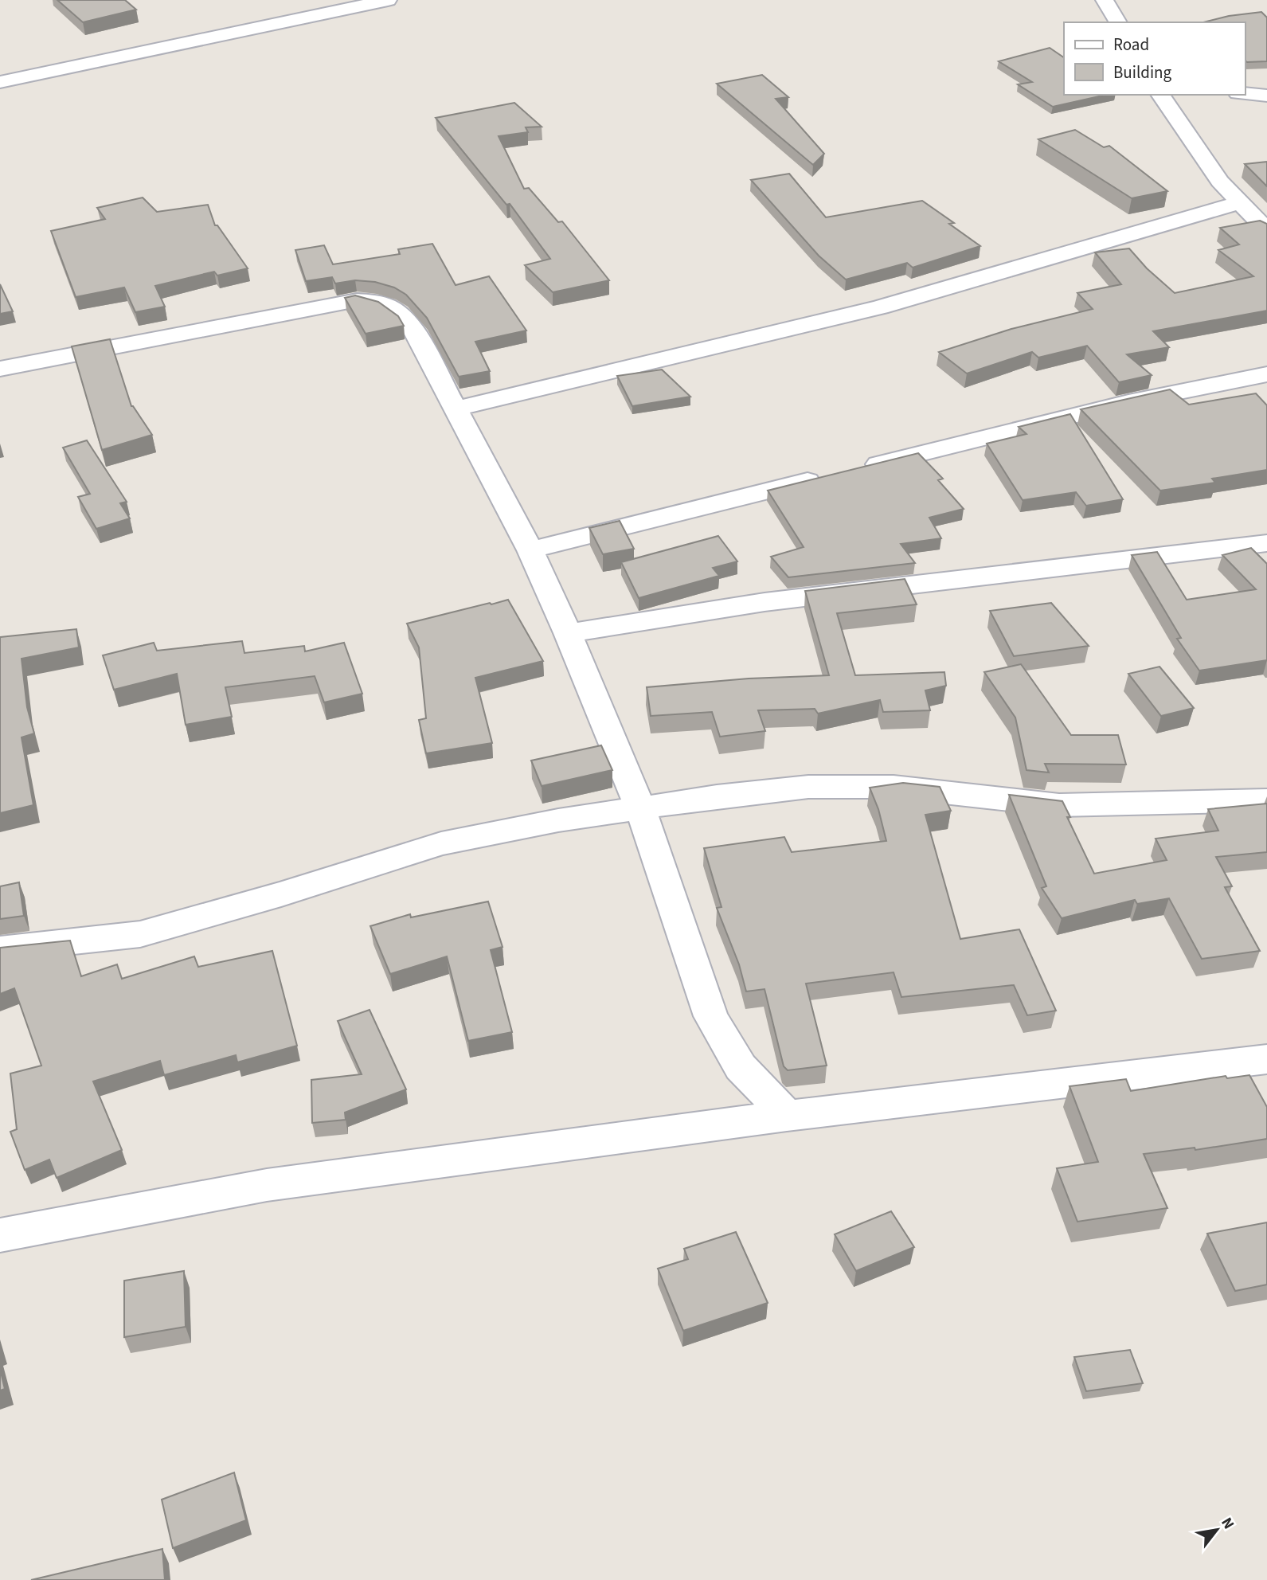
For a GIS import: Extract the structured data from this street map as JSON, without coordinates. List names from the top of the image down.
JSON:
{
  "legend": ["Road", "Building"],
  "north": "top right"
}
